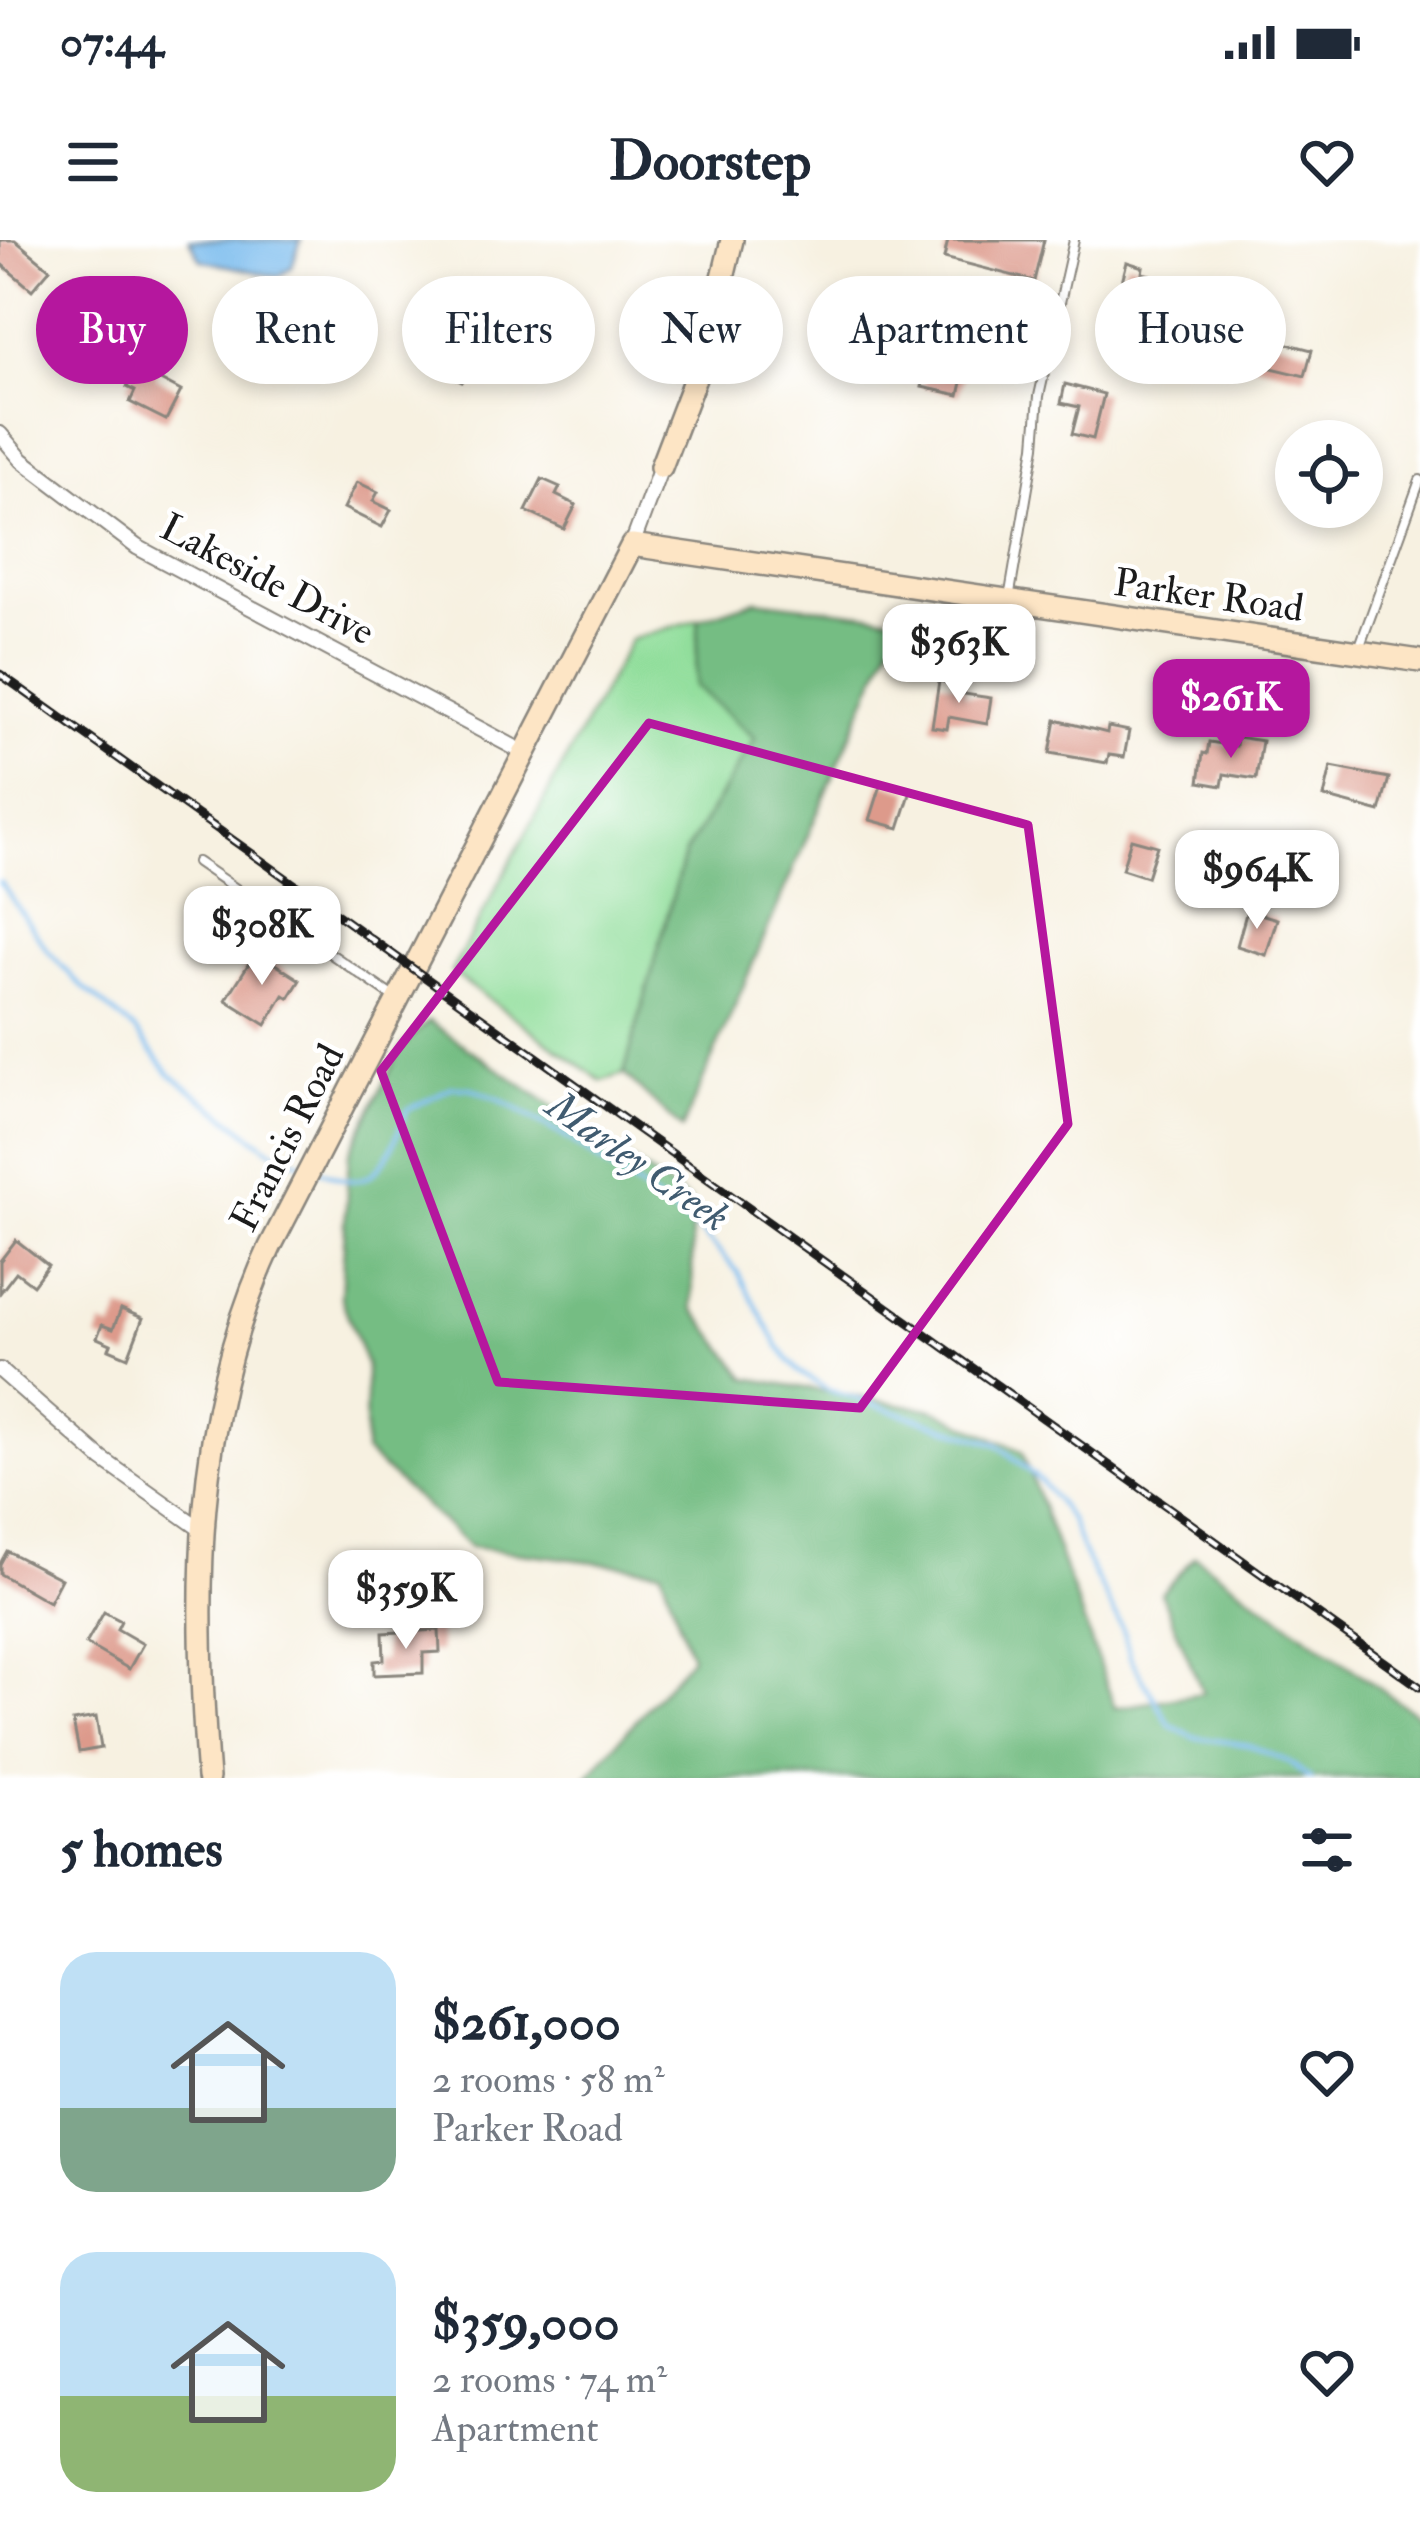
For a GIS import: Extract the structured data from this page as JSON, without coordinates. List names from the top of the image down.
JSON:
{
  "streets": {
    "street": ["Lakeside Drive", "Parker Road", "Francis Road"]
  },
  "crossings": [
    ["Lakeside Drive", "Francis Road"],
    ["Parker Road", "Francis Road"]
  ],
  "water": ["Marley Creek"],
  "page": {
    "status": "07:44",
    "header": "Doorstep",
    "chip": [
      "Buy",
      "Rent",
      "Filters",
      "New",
      "Apartment",
      "House"
    ],
    "price": [
      "$363K",
      "$261K",
      "$964K",
      "$308K",
      "$359K"
    ],
    "heading": "5 homes",
    "list": [
      {
        "name": "$261,000",
        "note": "2 rooms · 58 m² · Parker Road"
      },
      {
        "name": "$359,000",
        "note": "2 rooms · 74 m² · Apartment"
      }
    ]
  }
}
